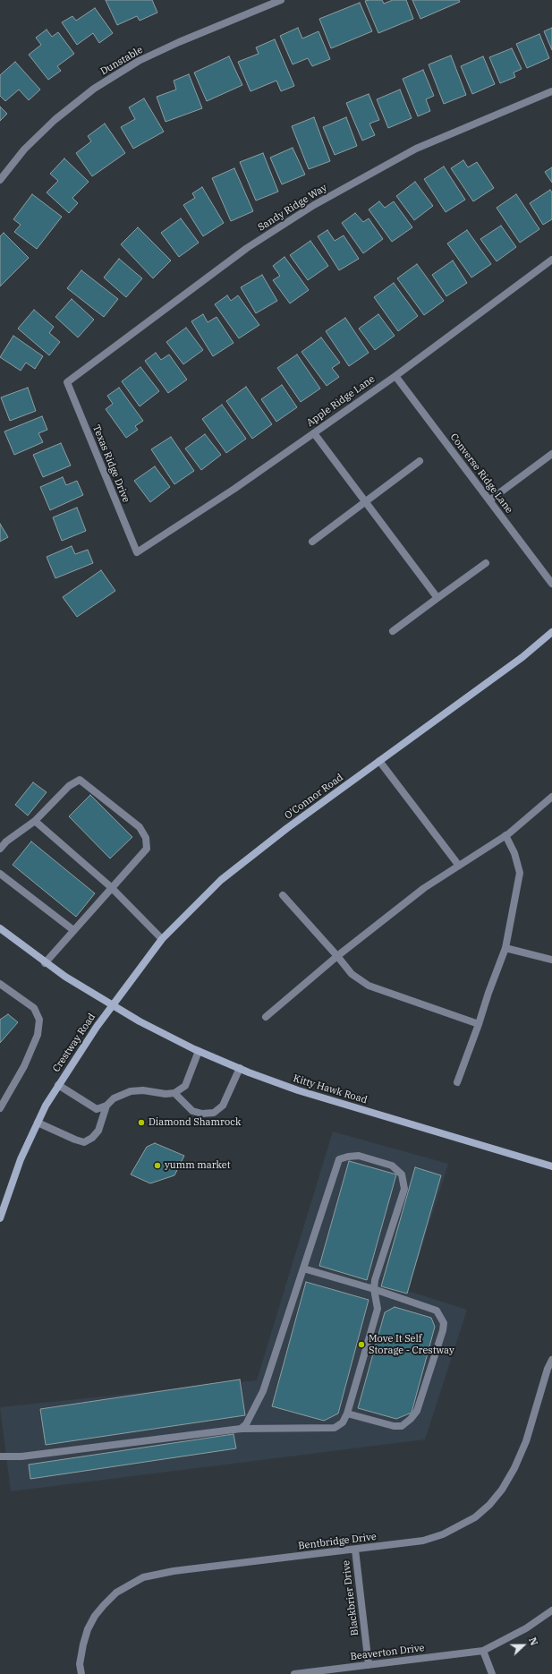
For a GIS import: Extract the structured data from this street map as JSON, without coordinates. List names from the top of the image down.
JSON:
{
  "streets": {
    "main road": ["O'Connor Road", "Crestway Road", "Kitty Hawk Road"],
    "street": [
      "Dunstable",
      "Sandy Ridge Way",
      "Apple Ridge Lane",
      "Texas Ridge Drive",
      "Converse Ridge Lane",
      "Bentbridge Drive",
      "Blackbrier Drive",
      "Beaverton Drive"
    ]
  },
  "crossings": [
    ["Sandy Ridge Way", "Texas Ridge Drive"],
    ["Apple Ridge Lane", "Texas Ridge Drive"],
    ["Apple Ridge Lane", "Converse Ridge Lane"],
    ["O'Connor Road", "Crestway Road"],
    ["O'Connor Road", "Kitty Hawk Road"],
    ["Crestway Road", "Kitty Hawk Road"],
    ["Bentbridge Drive", "Blackbrier Drive"],
    ["Blackbrier Drive", "Beaverton Drive"]
  ],
  "places": ["Diamond Shamrock", "yumm market", "Move It Self Storage - Crestway"],
  "north": "right"
}
